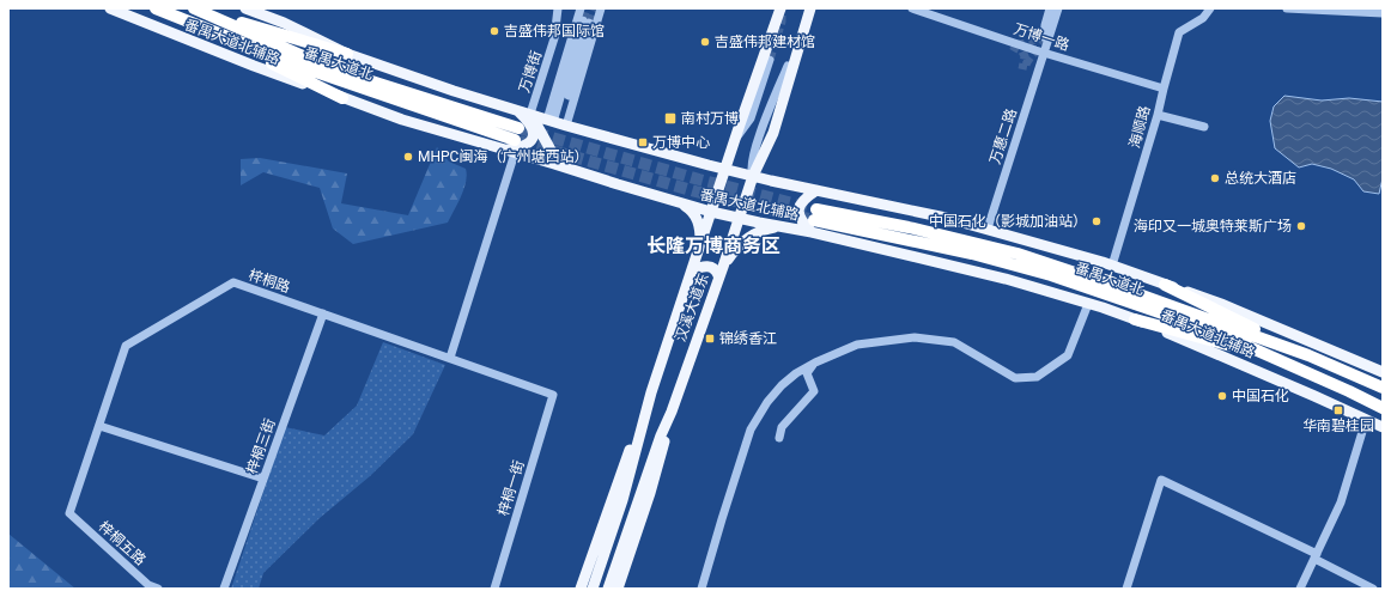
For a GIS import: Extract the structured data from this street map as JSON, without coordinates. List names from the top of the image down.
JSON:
{
  "streets": {
    "highway": ["番禺大道北"],
    "main road": ["番禺大道北辅路", "汉溪大道东"],
    "street": [
      "万博一路",
      "万博街",
      "海顺路",
      "万惠二路",
      "梓桐路",
      "梓桐三街",
      "梓桐一街",
      "梓桐五路"
    ]
  },
  "crossings": [
    ["万博一路", "海顺路"],
    ["万博一路", "万惠二路"],
    ["番禺大道北辅路", "万博街"],
    ["番禺大道北辅路", "海顺路"],
    ["番禺大道北辅路", "万惠二路"],
    ["番禺大道北辅路", "汉溪大道东"],
    ["梓桐路", "梓桐三街"],
    ["梓桐路", "梓桐一街"],
    ["梓桐路", "梓桐五路"]
  ],
  "districts": ["长隆万博商务区"],
  "places": {
    "other": [
      "吉盛伟邦国际馆",
      "吉盛伟邦建材馆",
      "MHPC闽海（广州塘西站）",
      "总统大酒店",
      "中国石化（影城加油站）",
      "海印又一城奥特莱斯广场",
      "中国石化"
    ],
    "transit": [
      "南村万博",
      "万博中心",
      "锦绣香江",
      "华南碧桂园"
    ]
  }
}
